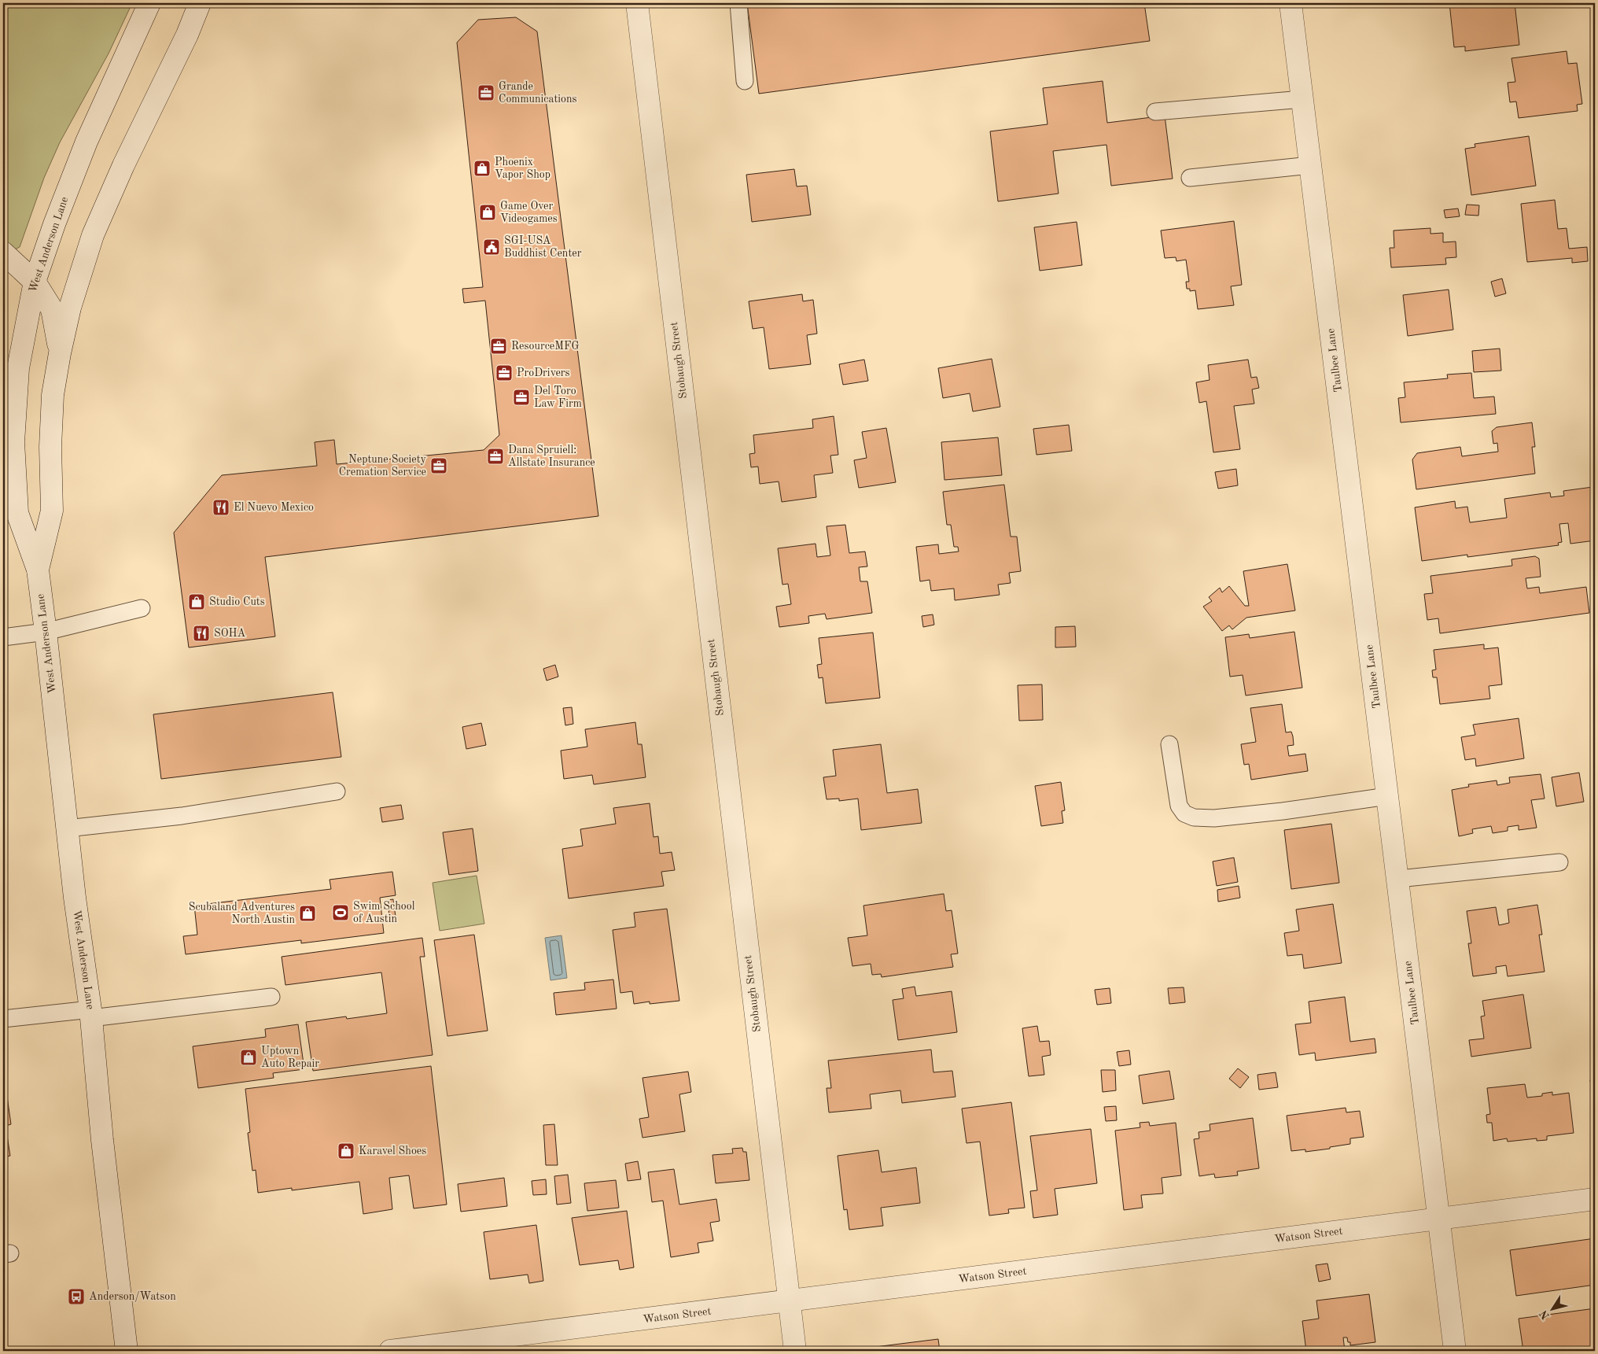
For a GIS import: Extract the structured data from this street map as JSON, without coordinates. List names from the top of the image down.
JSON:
{
  "streets": {
    "street": [
      "West Anderson Lane",
      "Stobaugh Street",
      "Taulbee Lane",
      "Watson Street"
    ]
  },
  "crossings": [
    ["Stobaugh Street", "Watson Street"],
    ["Taulbee Lane", "Watson Street"]
  ],
  "places": {
    "office": [
      "Grande Communications",
      "ResourceMFG",
      "ProDrivers",
      "Del Toro Law Firm",
      "Dana Spruiell: Allstate Insurance",
      "Neptune Society Cremation Service"
    ],
    "shop": [
      "Phoenix Vapor Shop",
      "Game Over Videogames",
      "Studio Cuts",
      "Scubaland Adventures North Austin",
      "Uptown Auto Repair",
      "Karavel Shoes"
    ],
    "public building": ["SGI-USA Buddhist Center"],
    "restaurant": ["El Nuevo Mexico", "SOHA"],
    "sports": ["Swim School of Austin"],
    "bus stop": ["Anderson/Watson"]
  },
  "north": "bottom left"
}
